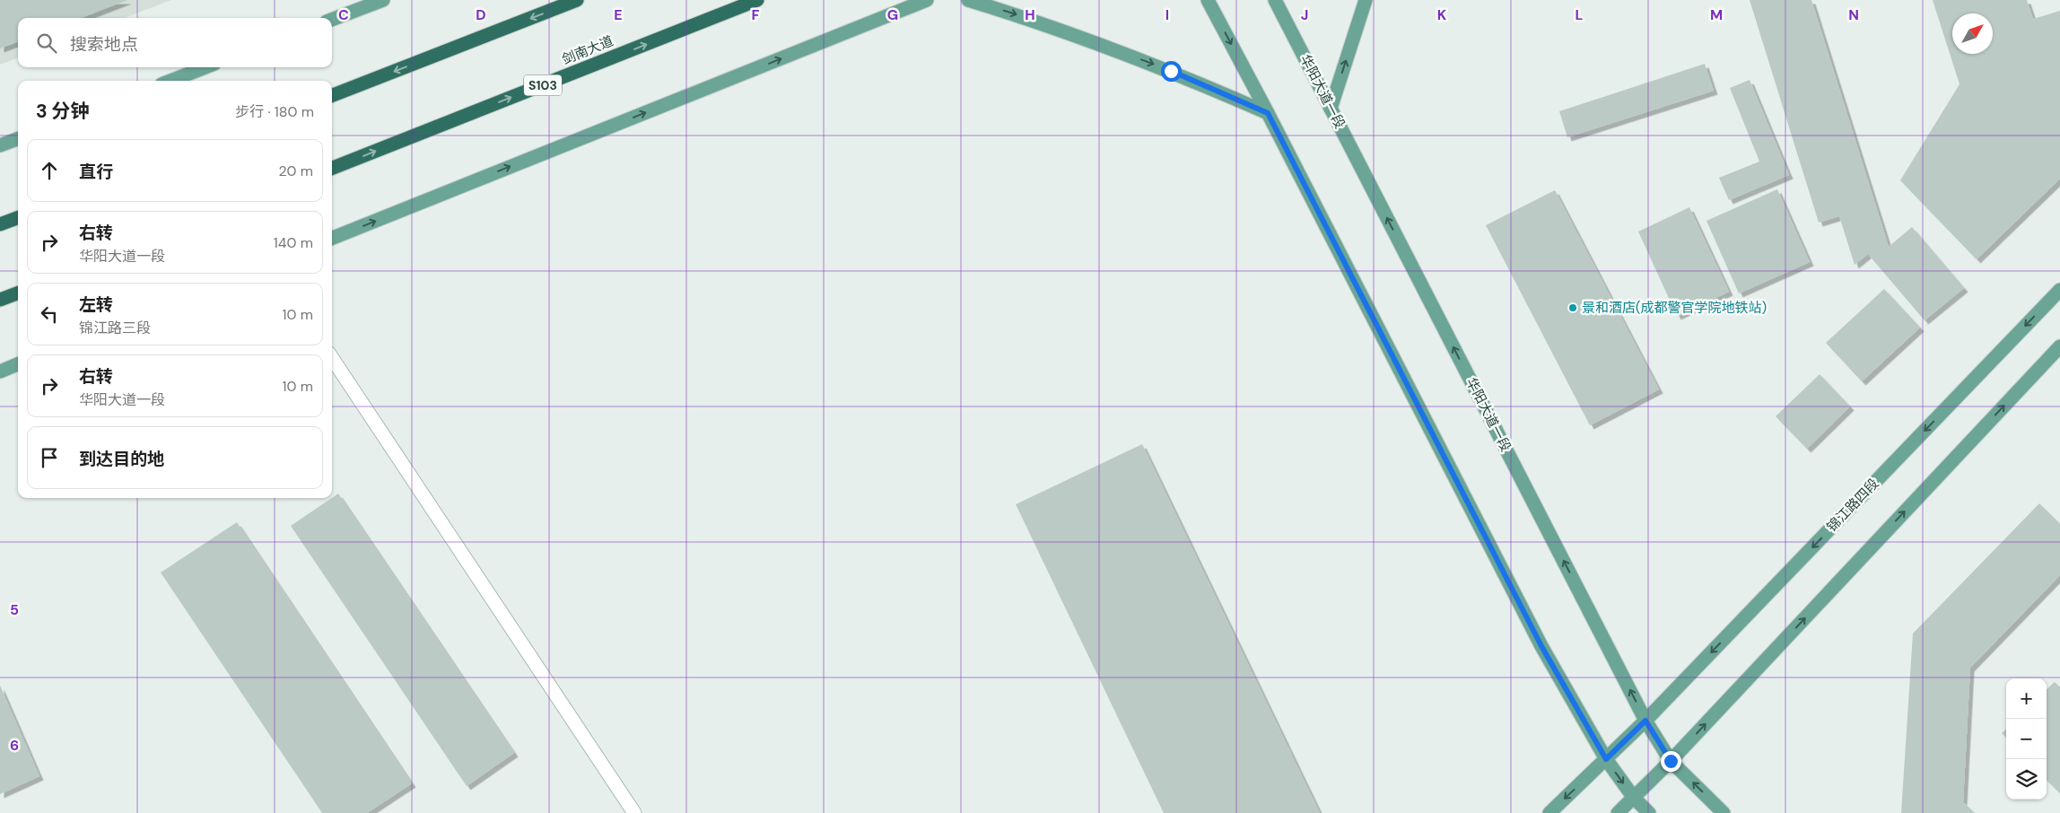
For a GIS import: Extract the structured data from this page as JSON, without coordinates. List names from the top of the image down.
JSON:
{
  "streets": {
    "highway": ["剑南大道", "S103"],
    "main road": ["华阳大道一段", "锦江路四段"]
  },
  "crossings": [
    ["华阳大道一段", "锦江路四段"]
  ],
  "places": ["景和酒店(成都警官学院地铁站)"],
  "north": "top right",
  "page": {
    "search": "搜索地点",
    "heading": ["3 分钟", "步行 · 180 m"],
    "list": [
      ["直行", "20 m"],
      ["右转", "华阳大道一段", "140 m"],
      ["左转", "锦江路三段", "10 m"],
      ["右转", "华阳大道一段", "10 m"],
      "到达目的地"
    ],
    "map_buttons": ["+", "−"]
  },
  "grid": {
    "columns": [
      "C",
      "D",
      "E",
      "F",
      "G",
      "H",
      "I",
      "J",
      "K",
      "L",
      "M",
      "N"
    ],
    "rows": ["5", "6"]
  }
}
